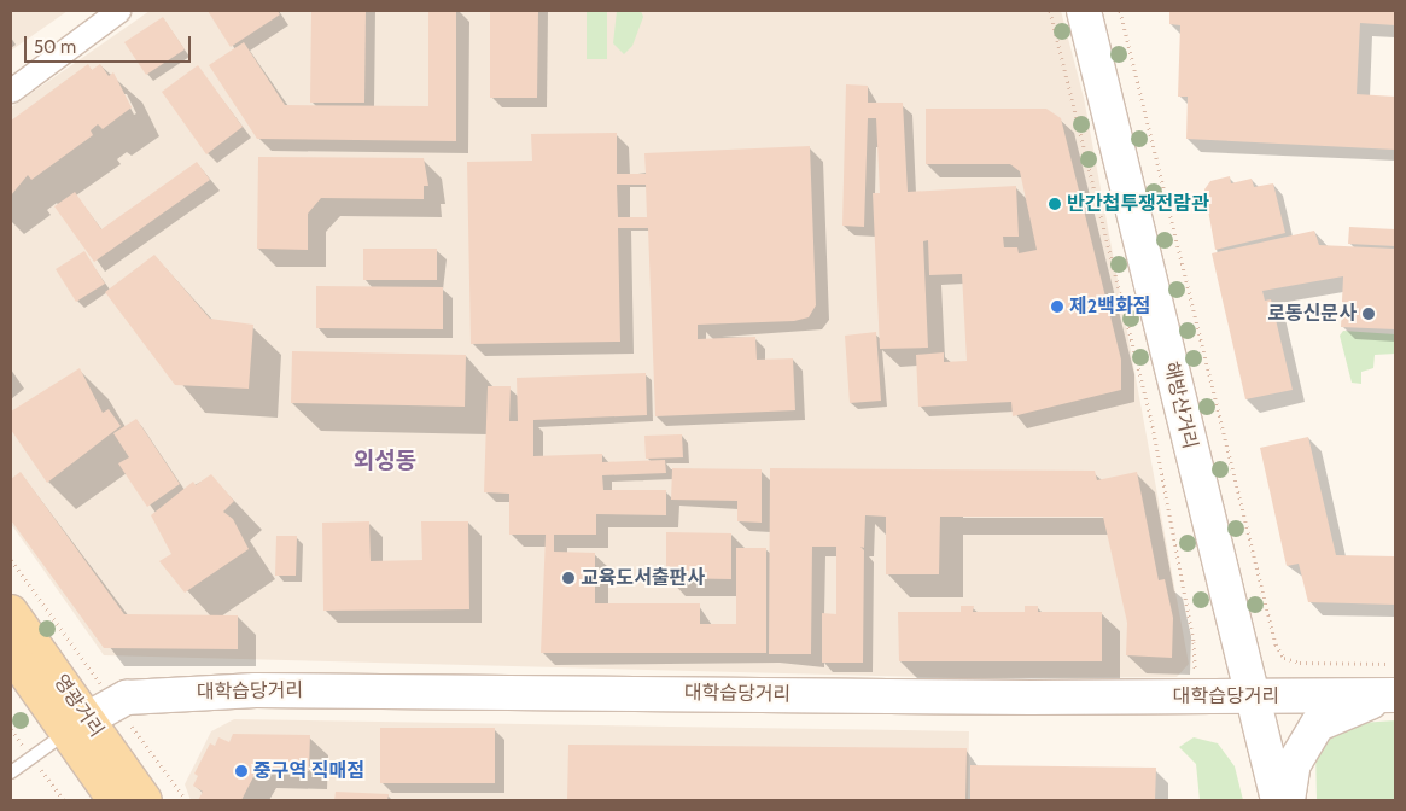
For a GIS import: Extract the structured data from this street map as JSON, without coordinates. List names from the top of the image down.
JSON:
{
  "streets": {
    "main road": ["해방산거리", "대학습당거리", "영광거리"]
  },
  "crossings": [
    ["해방산거리", "대학습당거리"],
    ["대학습당거리", "영광거리"]
  ],
  "districts": ["외성동"],
  "places": [
    "반간첩투쟁전람관",
    "제2백화점",
    "로동신문사",
    "교육도서출판사",
    "중구역 직매점"
  ],
  "scale_bar": "50 m"
}
